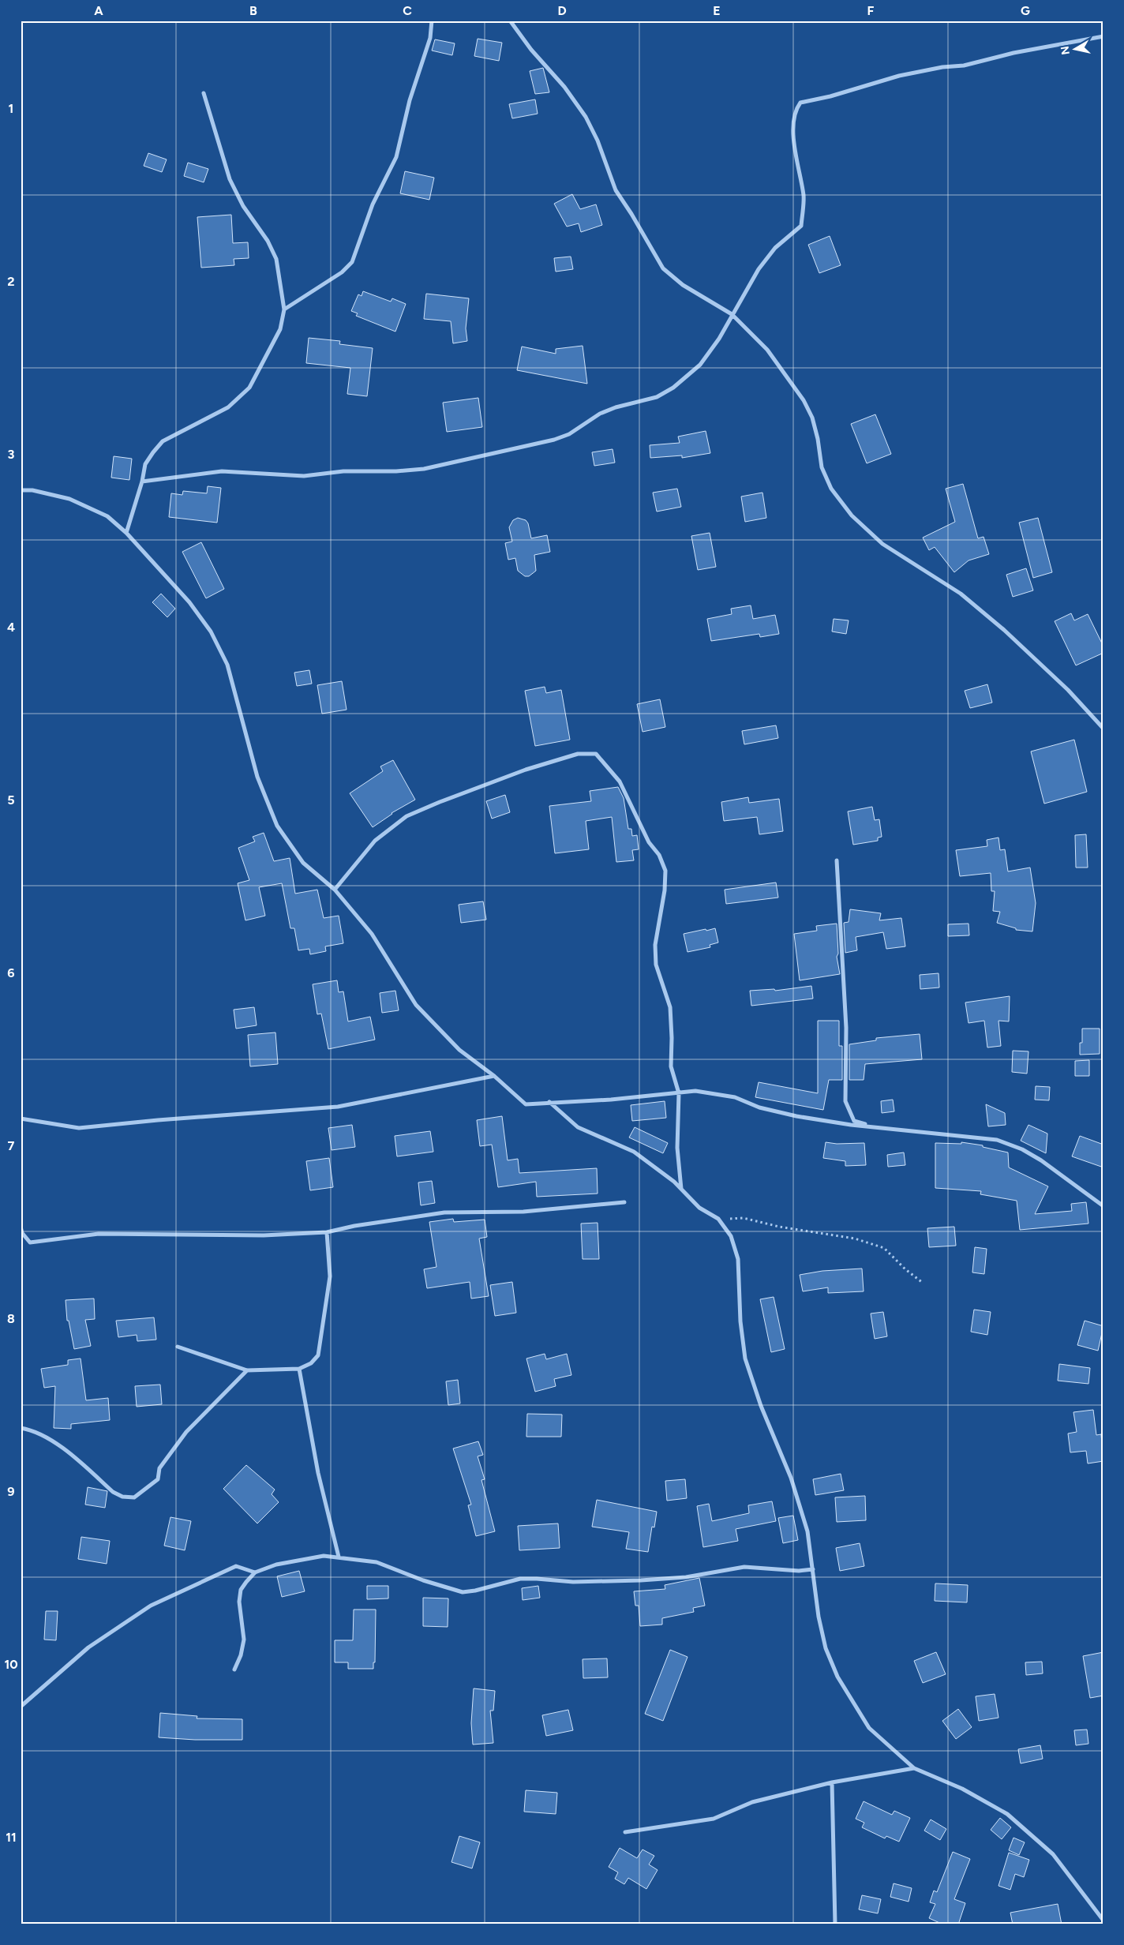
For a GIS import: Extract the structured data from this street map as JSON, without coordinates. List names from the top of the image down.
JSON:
{
  "north": "left",
  "grid": {
    "columns": [
      "A",
      "B",
      "C",
      "D",
      "E",
      "F",
      "G"
    ],
    "rows": [
      "1",
      "2",
      "3",
      "4",
      "5",
      "6",
      "7",
      "8",
      "9",
      "10",
      "11"
    ]
  }
}
